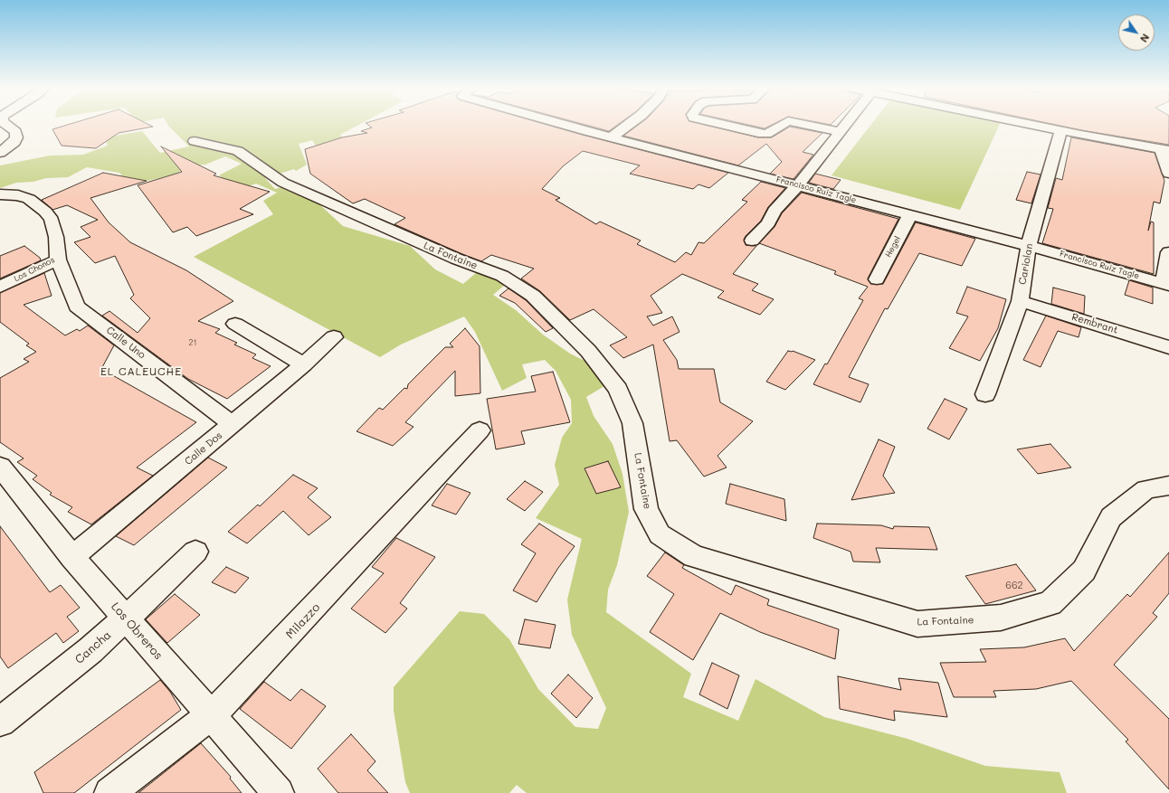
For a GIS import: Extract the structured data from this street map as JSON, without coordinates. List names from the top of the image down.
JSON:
{
  "streets": {
    "street": [
      "Francisco Ruiz Tagle",
      "Hegel",
      "La Fontaine",
      "Cariolan",
      "Los Chonos",
      "Rembrant",
      "Calle Uno",
      "Calle Dos",
      "Milazzo",
      "Los Obreros",
      "Cancha"
    ]
  },
  "crossings": [
    ["Francisco Ruiz Tagle", "Hegel"],
    ["Francisco Ruiz Tagle", "Cariolan"],
    ["Cariolan", "Rembrant"],
    ["Los Chonos", "Calle Uno"],
    ["Calle Uno", "Calle Dos"],
    ["Calle Dos", "Los Obreros"],
    ["Milazzo", "Los Obreros"],
    ["Los Obreros", "Cancha"]
  ],
  "districts": ["EL CALEUCHE"],
  "house_numbers": ["21", "662"],
  "north": "bottom right"
}
